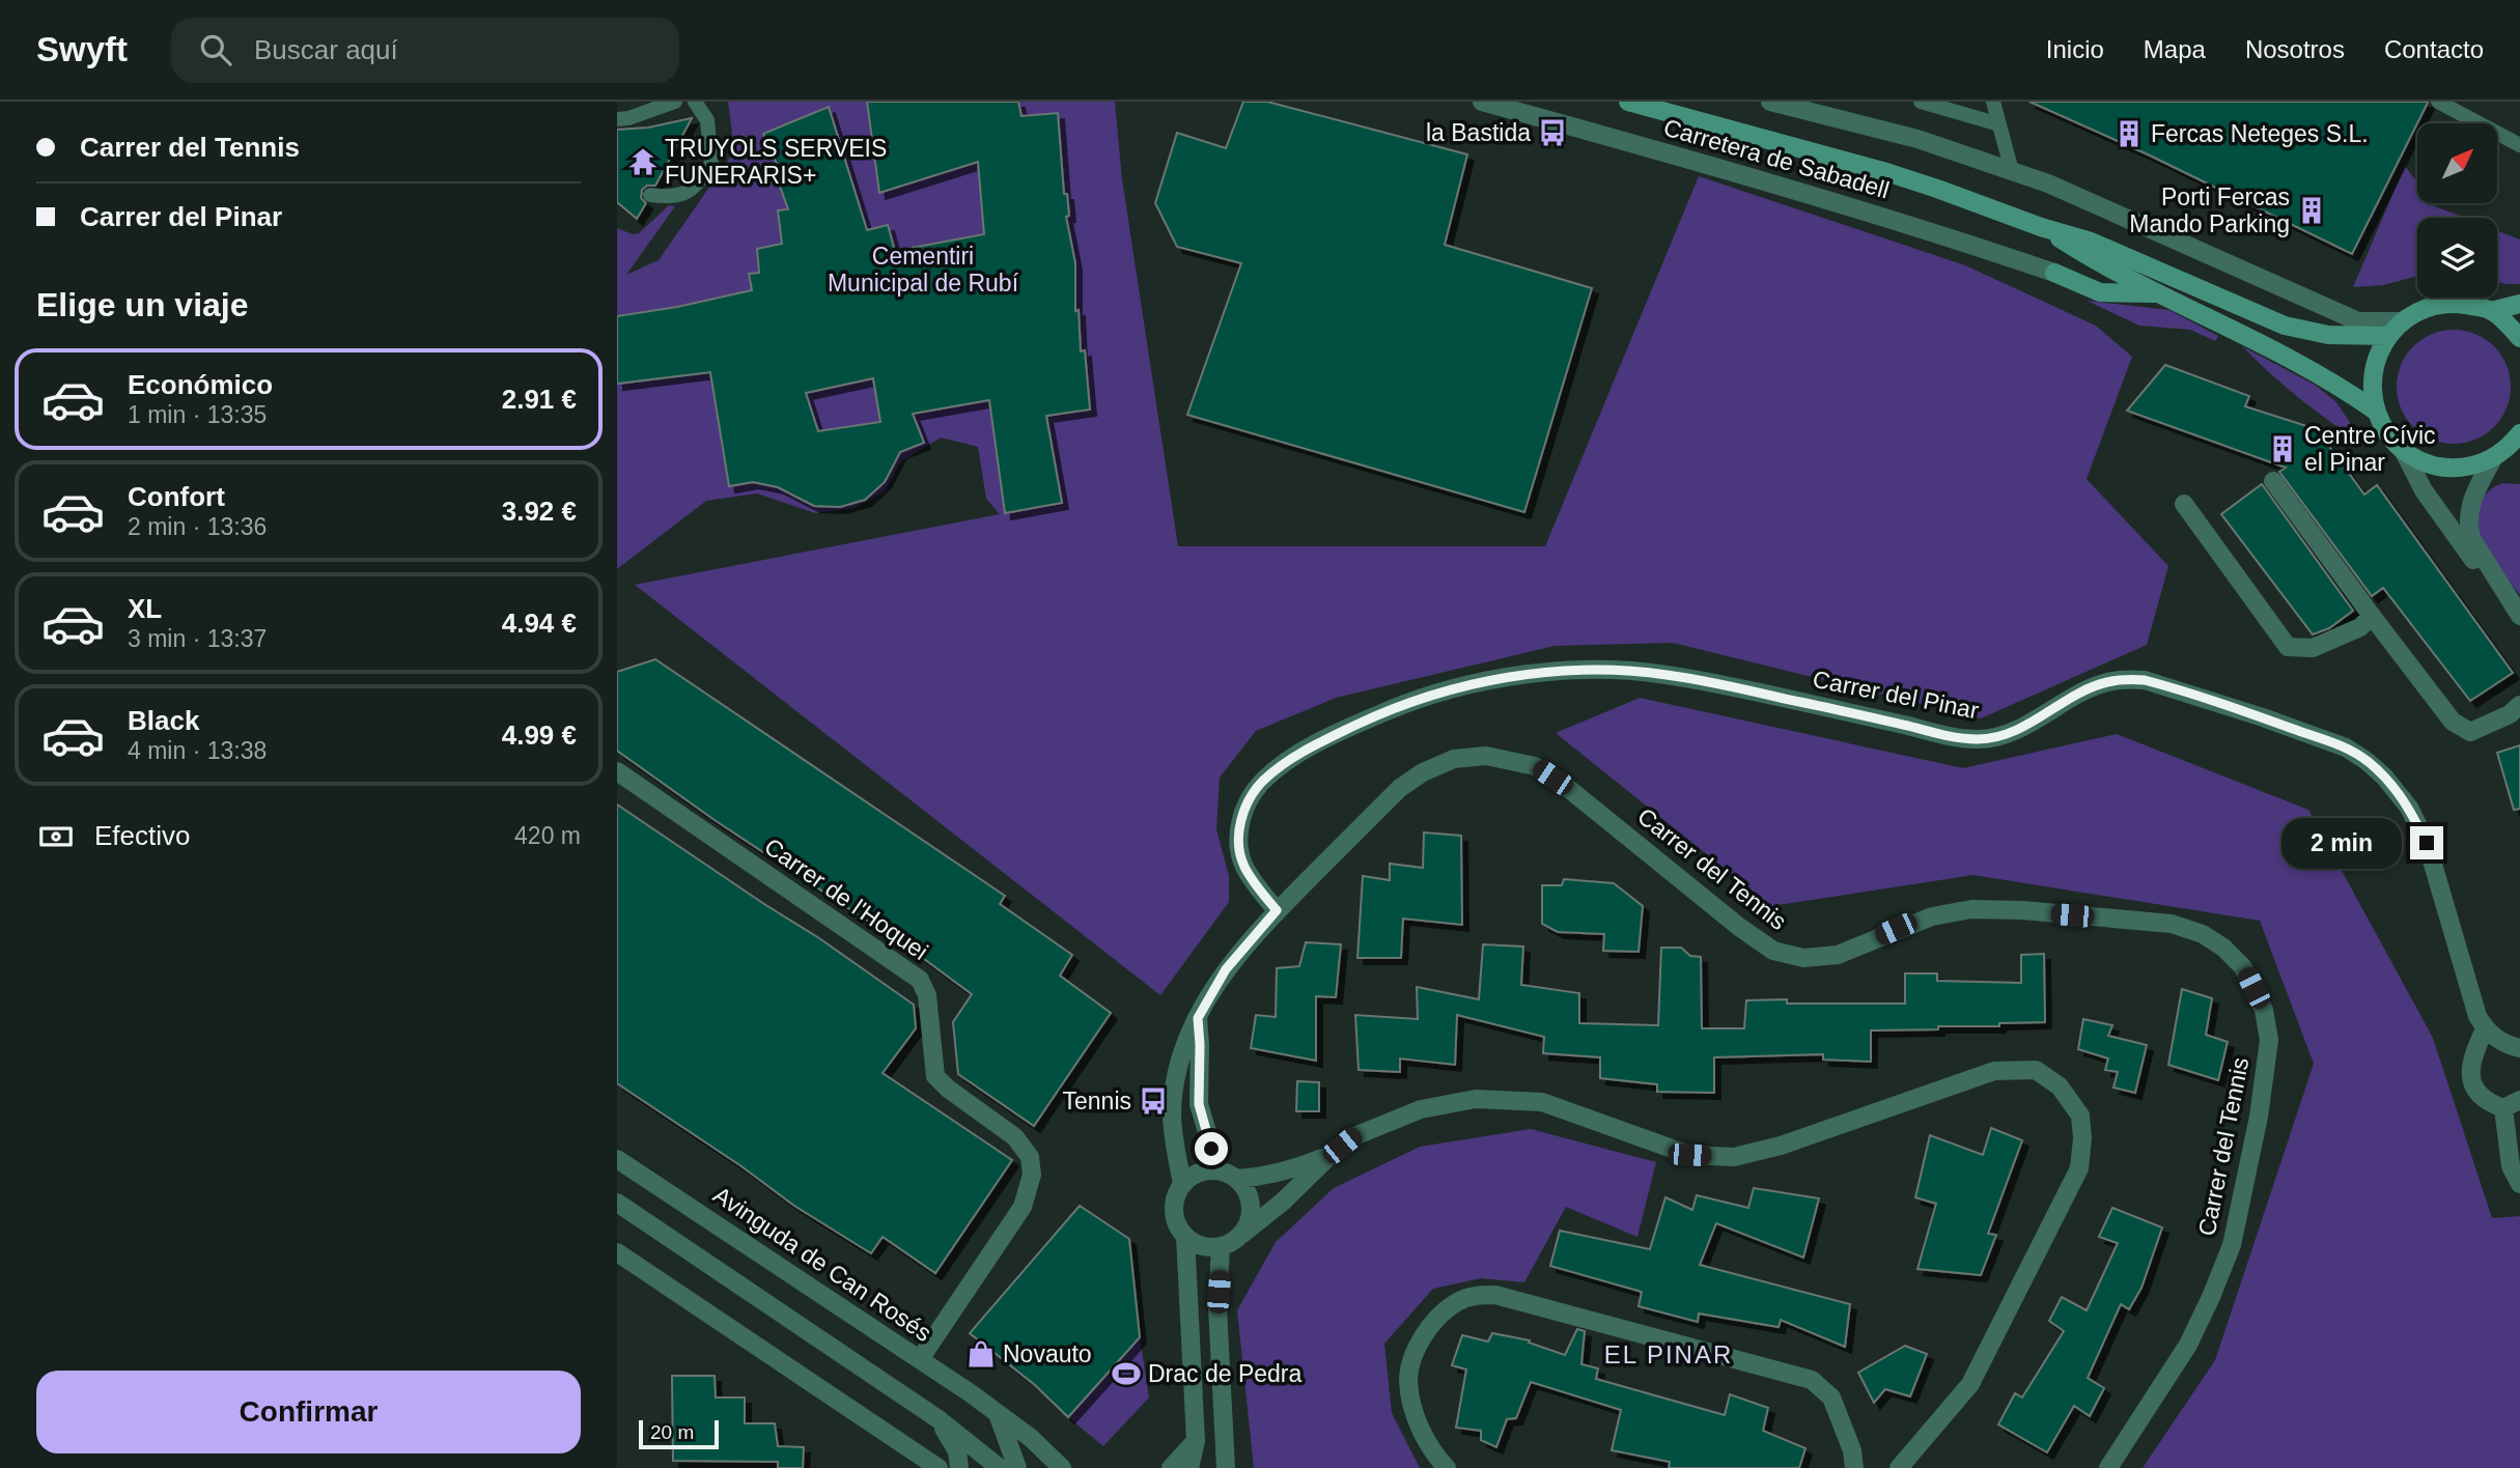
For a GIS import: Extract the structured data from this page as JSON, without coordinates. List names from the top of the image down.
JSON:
{
  "streets": {
    "street": [
      "Carretera de Sabadell",
      "Carrer del Pinar",
      "Carrer del Tennis",
      "Carrer de l'Hoquei",
      "Avinguda de Can Rosés"
    ]
  },
  "crossings": [
    ["Carrer del Pinar", "Carrer del Tennis"],
    ["Carrer de l'Hoquei", "Avinguda de Can Rosés"]
  ],
  "districts": ["EL PINAR"],
  "parks": ["Cementiri Municipal de Rubí"],
  "places": {
    "bus stop": ["la Bastida", "Tennis"],
    "building": ["Fercas Neteges S.L.", "Porti Fercas Mando Parking", "Centre Cívic el Pinar"],
    "temple": ["TRUYOLS SERVEIS FUNERARIS+"],
    "shop": ["Novauto"],
    "sports": ["Drac de Pedra"]
  },
  "scale_bar": "20 m",
  "north": "top right",
  "page": {
    "header": "Swyft",
    "search": "Buscar aquí",
    "nav": [
      "Inicio",
      "Mapa",
      "Nosotros",
      "Contacto"
    ],
    "banner": ["Carrer del Tennis", "Carrer del Pinar"],
    "heading": "Elige un viaje",
    "list": [
      {
        "name": "Económico",
        "note": "1 min · 13:35",
        "value": "2.91 €"
      },
      {
        "name": "Confort",
        "note": "2 min · 13:36",
        "value": "3.92 €"
      },
      {
        "name": "XL",
        "note": "3 min · 13:37",
        "value": "4.94 €"
      },
      {
        "name": "Black",
        "note": "4 min · 13:38",
        "value": "4.99 €"
      }
    ],
    "pay": ["Efectivo", "420 m"],
    "bubble": "2 min",
    "buttons": "Confirmar",
    "scale": "20 m"
  }
}
